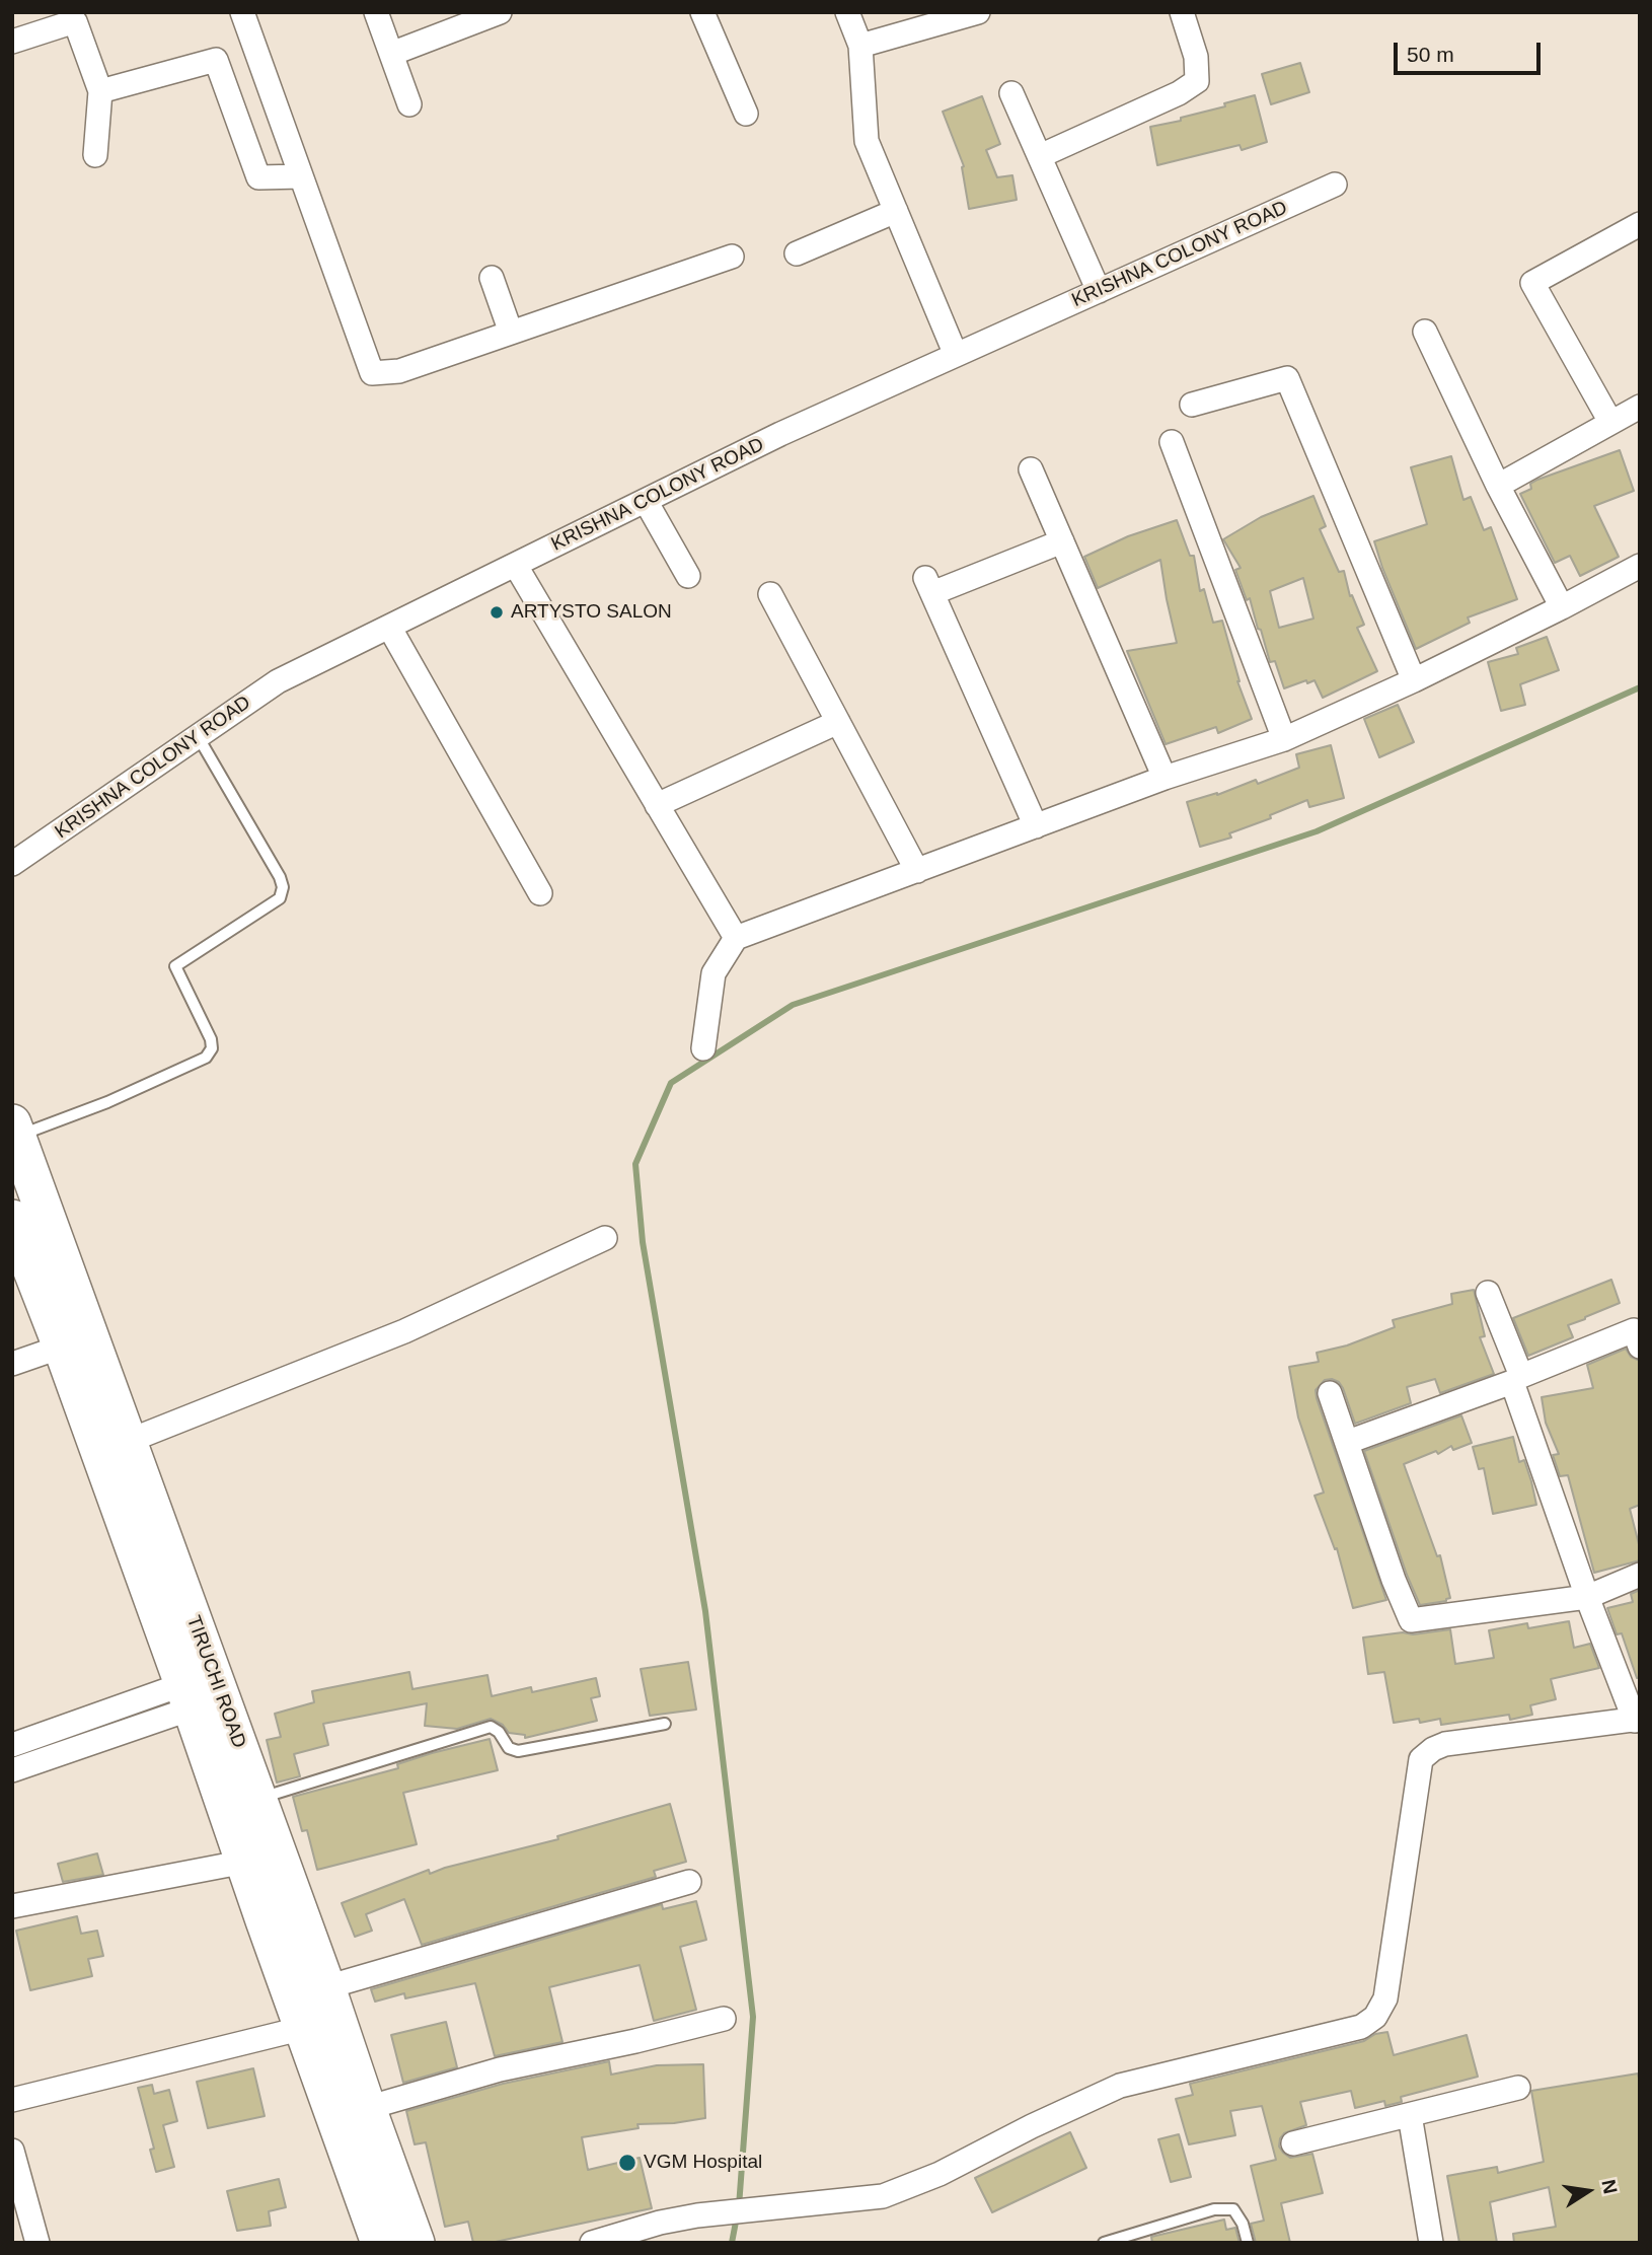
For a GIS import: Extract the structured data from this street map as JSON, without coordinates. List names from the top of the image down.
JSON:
{
  "streets": {
    "highway": ["TIRUCHI ROAD"],
    "street": ["KRISHNA COLONY ROAD"]
  },
  "places": ["ARTYSTO SALON", "VGM Hospital"],
  "scale_bar": "50 m",
  "north": "right"
}
